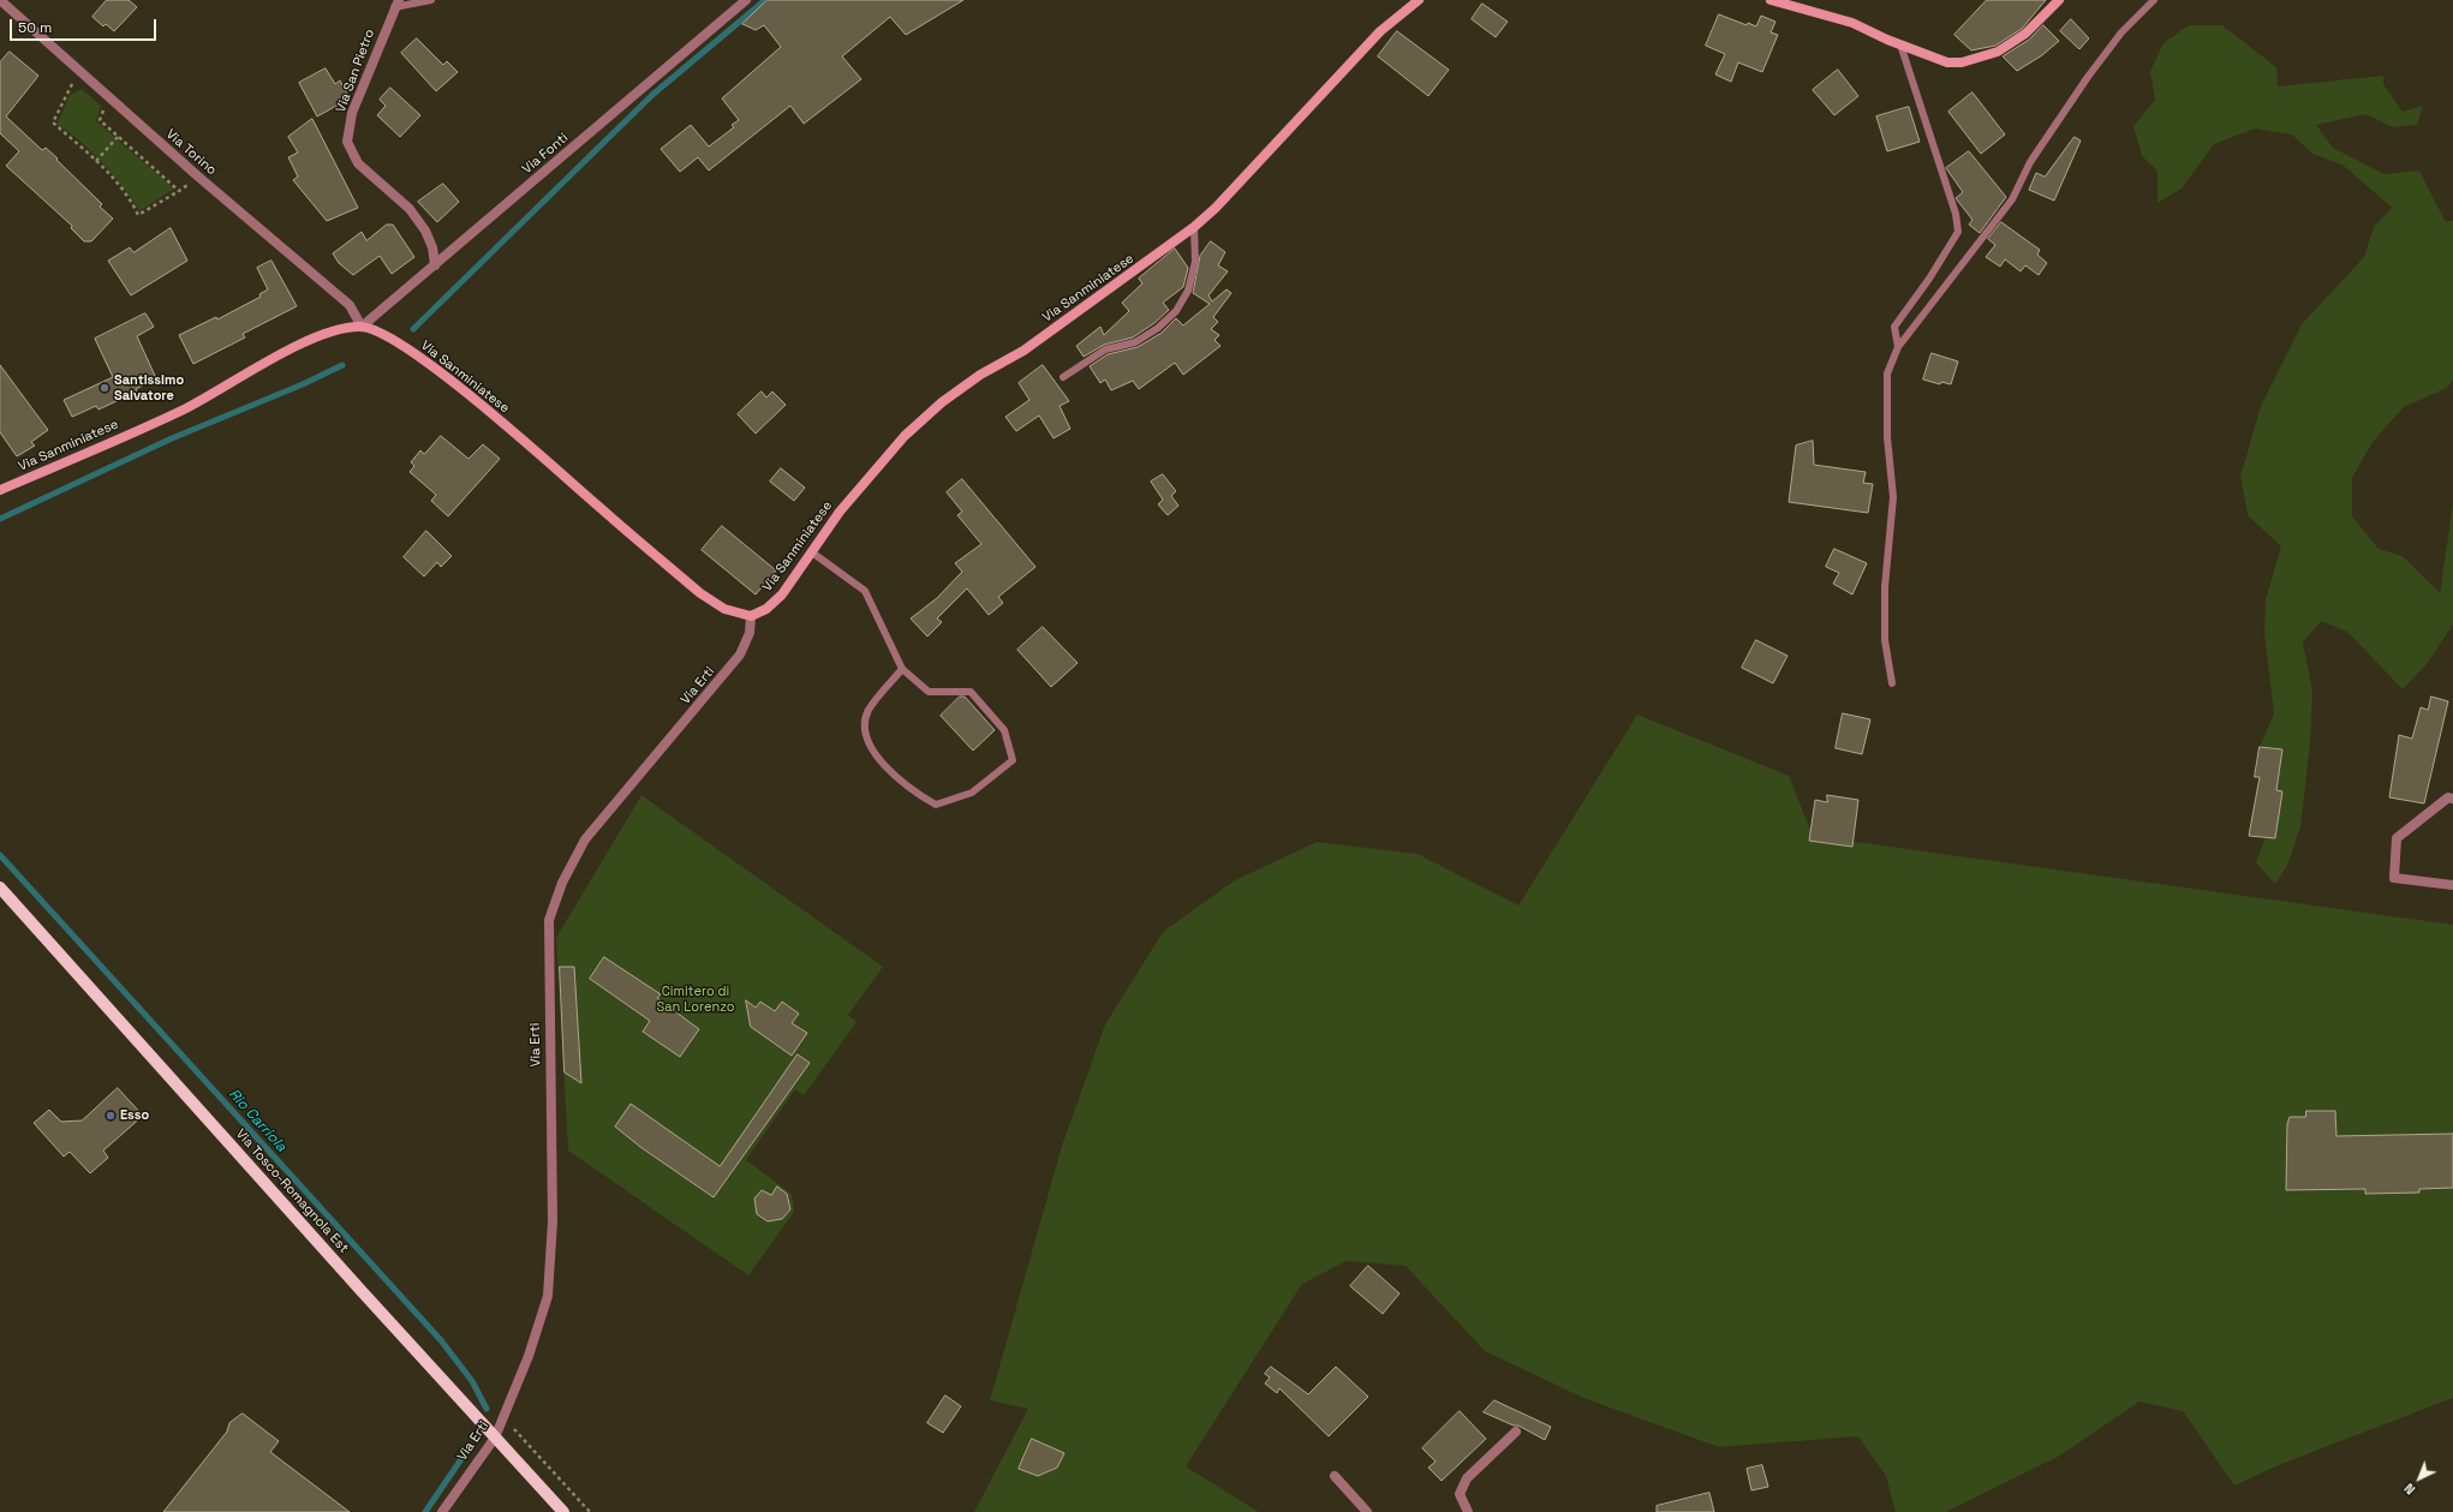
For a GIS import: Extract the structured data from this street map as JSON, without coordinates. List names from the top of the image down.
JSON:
{
  "streets": {
    "main road": ["Via Sanminiatese", "Via Tosco-Romagnola Est"],
    "street": [
      "Via San Pietro",
      "Via Torino",
      "Via Fonti",
      "Via Erti"
    ]
  },
  "crossings": [
    ["Via San Pietro", "Via Fonti"],
    ["Via Torino", "Via Fonti"],
    ["Via Torino", "Via Sanminiatese"],
    ["Via Fonti", "Via Sanminiatese"],
    ["Via Sanminiatese", "Via Erti"],
    ["Via Erti", "Via Tosco-Romagnola Est"]
  ],
  "water": ["Rio Carriola"],
  "parks": ["Cimitero di San Lorenzo"],
  "places": ["Santissimo Salvatore", "Esso"],
  "scale_bar": "50 m",
  "north": "bottom left"
}
